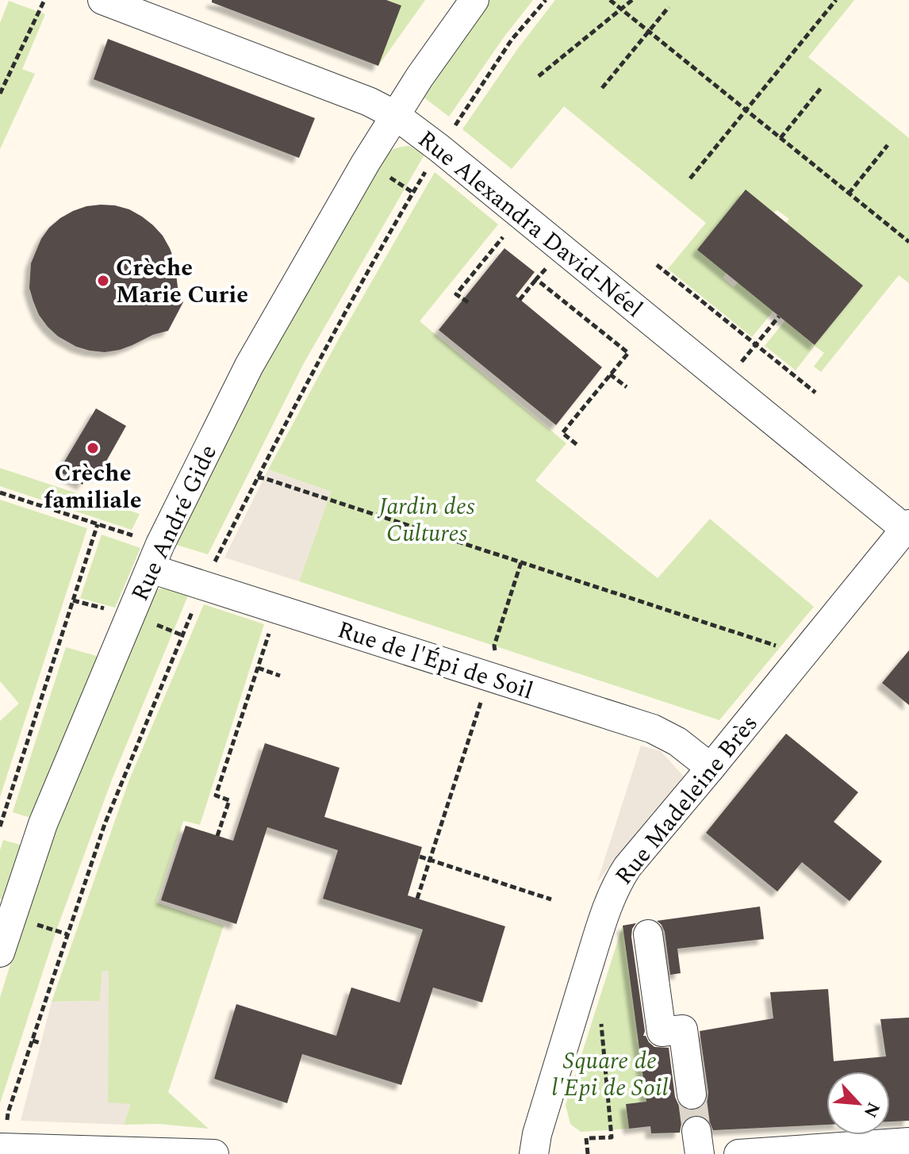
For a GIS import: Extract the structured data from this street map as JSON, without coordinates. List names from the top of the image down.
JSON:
{
  "streets": {
    "street": [
      "Rue Alexandra David-Néel",
      "Rue André Gide",
      "Rue de l'Épi de Soil",
      "Rue Madeleine Brès"
    ]
  },
  "crossings": [
    ["Rue Alexandra David-Néel", "Rue André Gide"],
    ["Rue Alexandra David-Néel", "Rue Madeleine Brès"],
    ["Rue André Gide", "Rue de l'Épi de Soil"],
    ["Rue de l'Épi de Soil", "Rue Madeleine Brès"]
  ],
  "parks": ["Jardin des Cultures", "Square de l'Epi de Soil"],
  "places": ["Crèche Marie Curie", "Crèche familiale"],
  "north": "bottom right"
}
